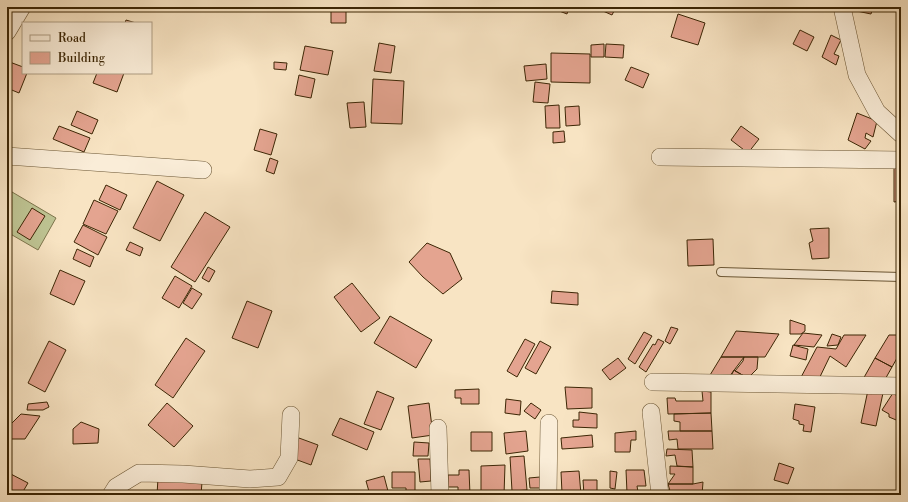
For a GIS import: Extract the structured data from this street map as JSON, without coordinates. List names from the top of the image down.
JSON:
{
  "legend": ["Road", "Building"]
}
